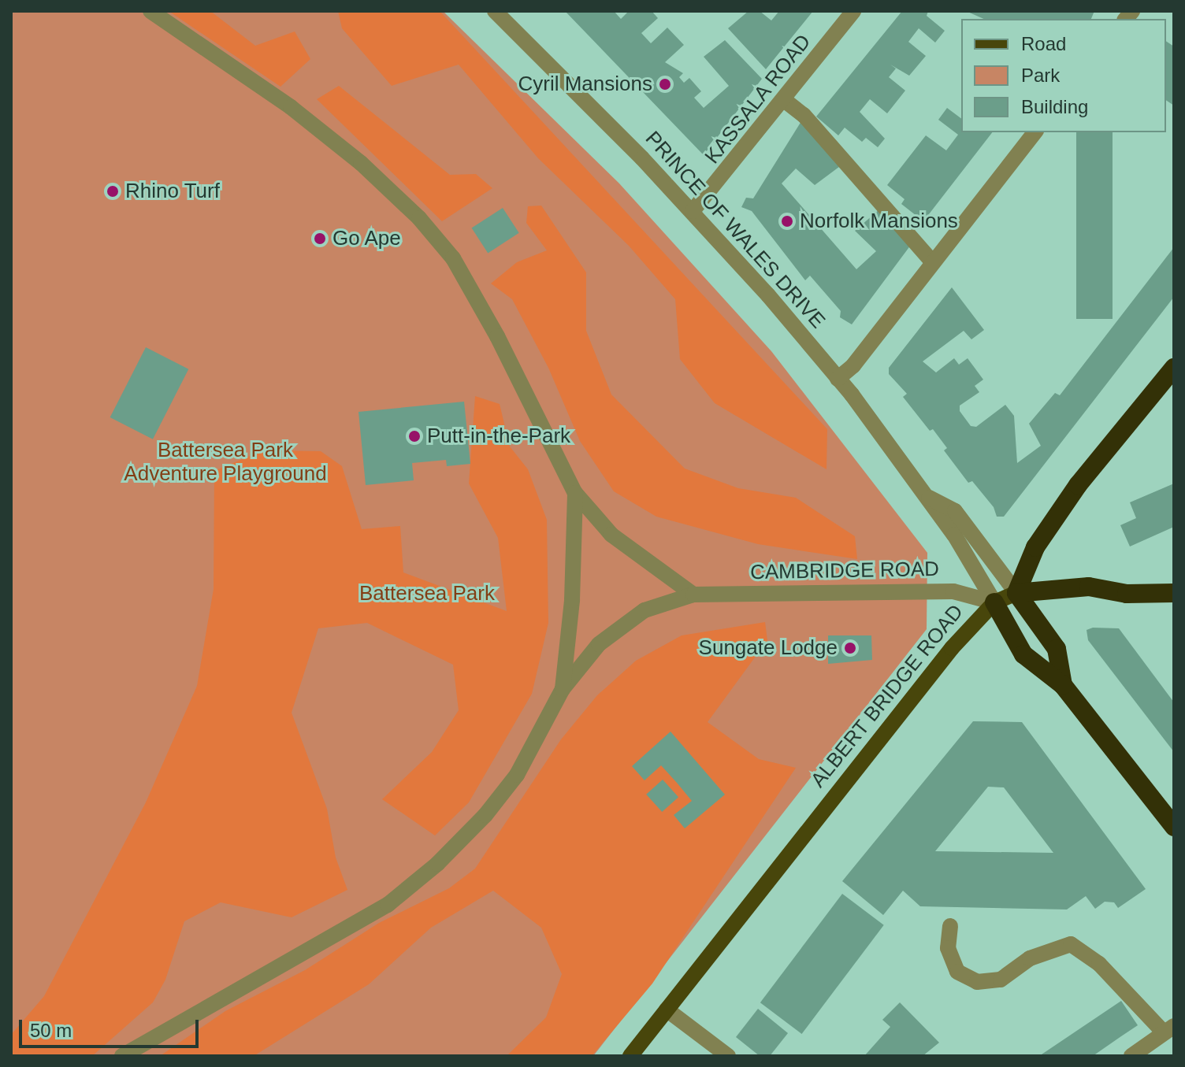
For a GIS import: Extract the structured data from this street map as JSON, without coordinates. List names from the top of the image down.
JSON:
{
  "streets": {
    "highway": ["PRINCE OF WALES DRIVE"],
    "main road": ["ALBERT BRIDGE ROAD"],
    "street": ["KASSALA ROAD", "CAMBRIDGE ROAD"]
  },
  "crossings": [
    ["KASSALA ROAD", "PRINCE OF WALES DRIVE"],
    ["PRINCE OF WALES DRIVE", "CAMBRIDGE ROAD"],
    ["PRINCE OF WALES DRIVE", "ALBERT BRIDGE ROAD"],
    ["CAMBRIDGE ROAD", "ALBERT BRIDGE ROAD"]
  ],
  "parks": ["Battersea Park Adventure Playground", "Battersea Park"],
  "places": [
    "Cyril Mansions",
    "Rhino Turf",
    "Norfolk Mansions",
    "Go Ape",
    "Putt-in-the-Park",
    "Sungate Lodge"
  ],
  "legend": ["Road", "Park", "Building"],
  "scale_bar": "50 m"
}
